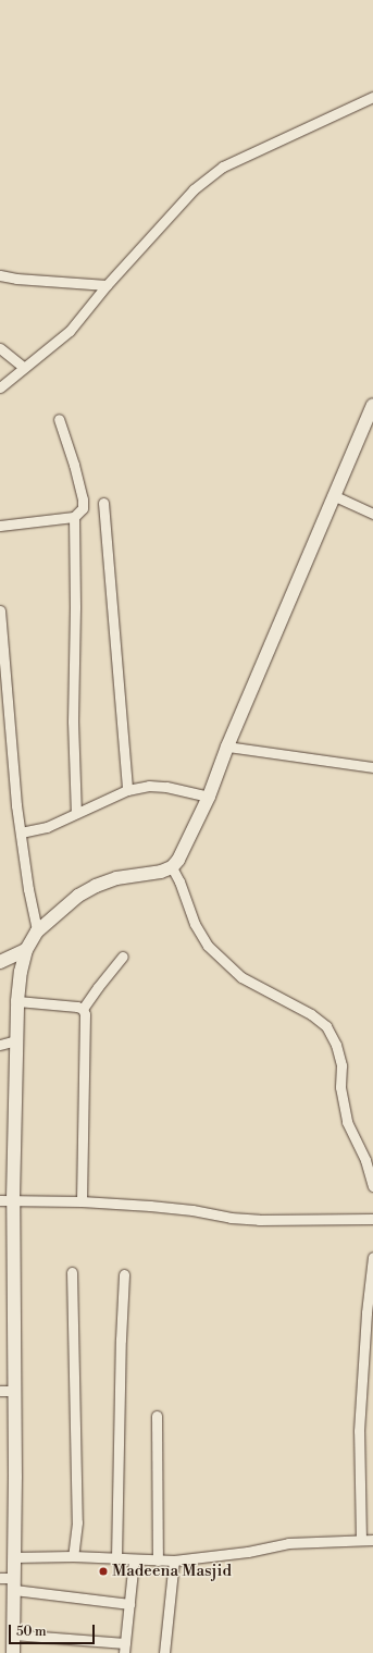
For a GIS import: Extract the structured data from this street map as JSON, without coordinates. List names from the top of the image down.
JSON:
{
  "places": ["Madeena Masjid"],
  "scale_bar": "50 m"
}
